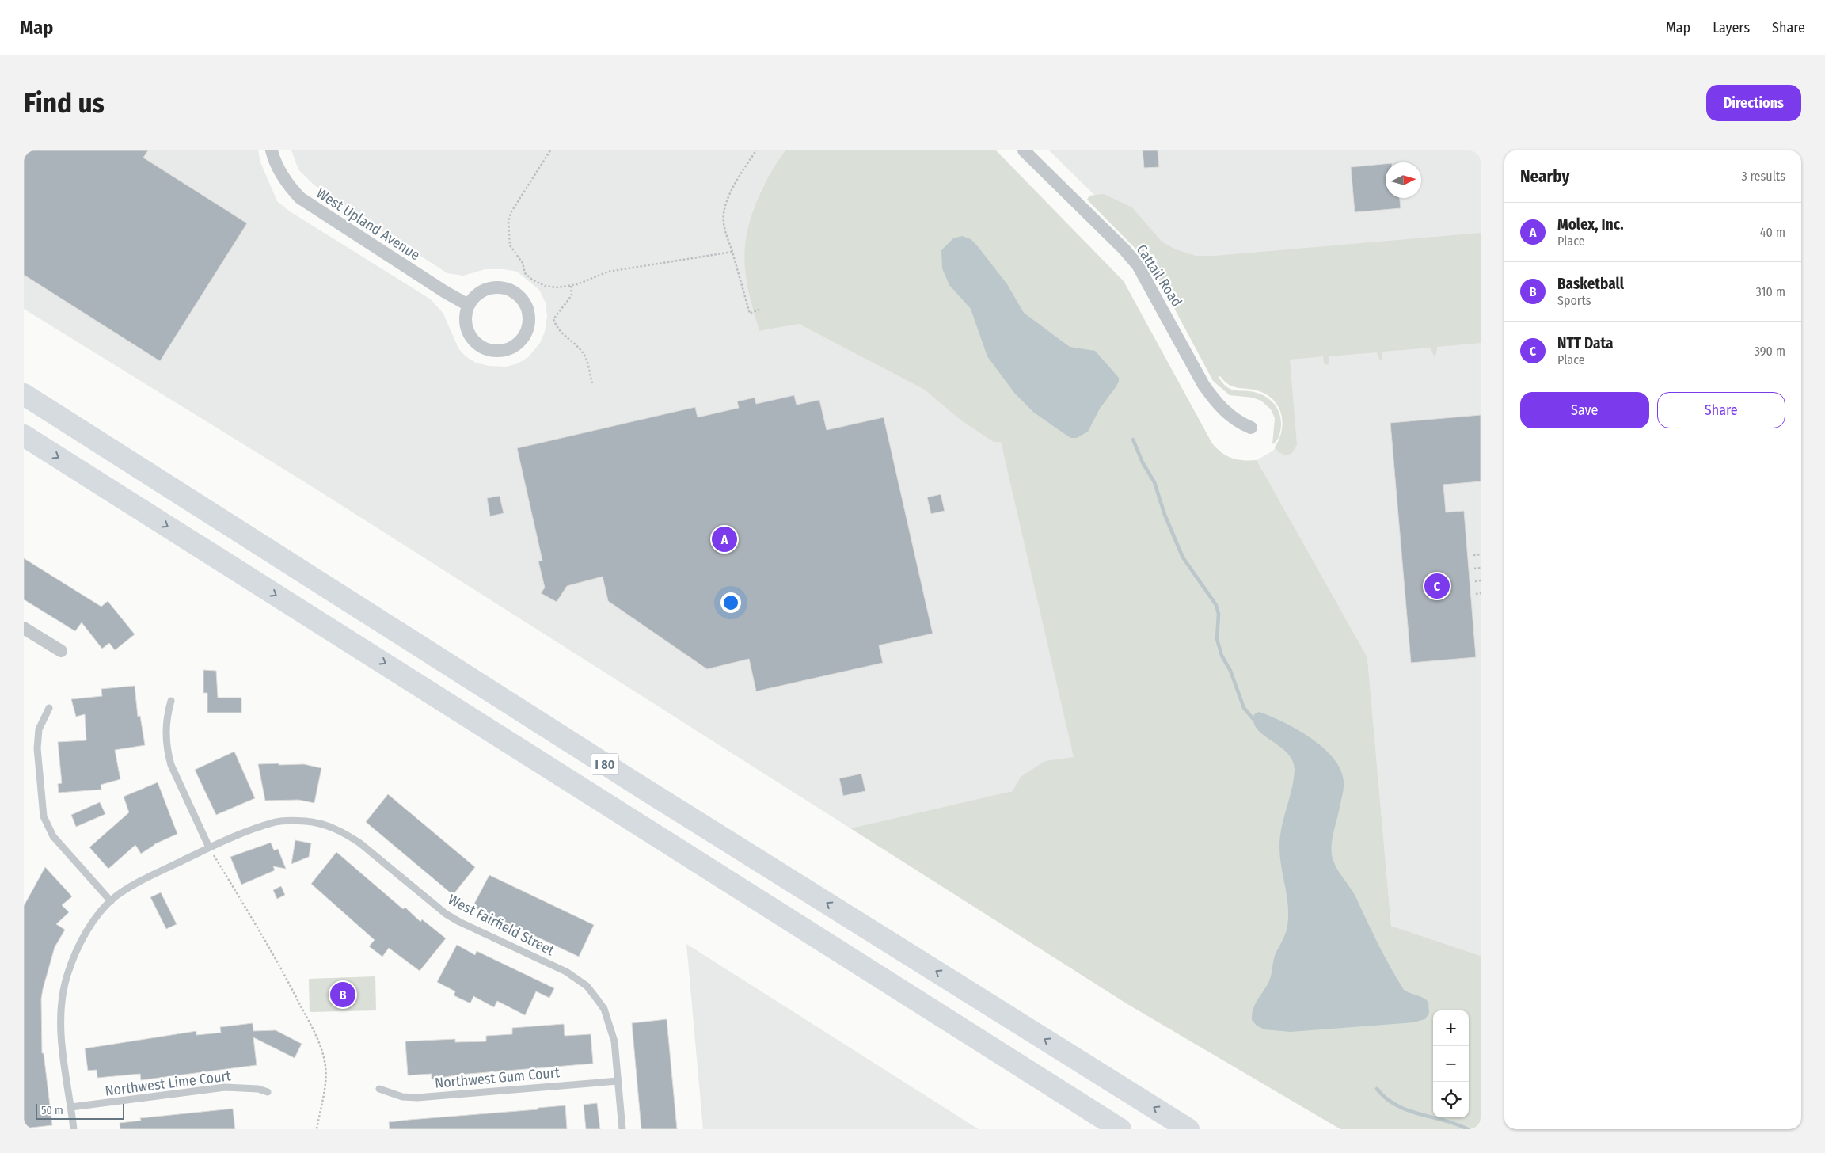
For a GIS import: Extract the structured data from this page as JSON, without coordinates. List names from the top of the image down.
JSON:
{
  "streets": {
    "highway": ["I 80"],
    "street": ["West Upland Avenue", "Cattail Road"],
    "lane": ["West Fairfield Street", "Northwest Gum Court", "Northwest Lime Court"]
  },
  "crossings": [
    ["West Fairfield Street", "Northwest Gum Court"],
    ["West Fairfield Street", "Northwest Lime Court"]
  ],
  "scale_bar": "50 m",
  "north": "right",
  "page": {
    "header": "Map",
    "nav": ["Map", "Layers", "Share"],
    "buttons": [
      "Directions",
      ["Save", "Share"]
    ],
    "title": "Find us",
    "heading": ["Nearby", "3 results"],
    "list": [
      {
        "mark": "A",
        "name": "Molex, Inc.",
        "note": "Place",
        "value": "40 m"
      },
      {
        "mark": "B",
        "name": "Basketball",
        "note": "Sports",
        "value": "310 m"
      },
      {
        "mark": "C",
        "name": "NTT Data",
        "note": "Place",
        "value": "390 m"
      }
    ],
    "pins": ["A", "C", "B"],
    "map_buttons": ["+", "−"],
    "scale": "50 m"
  }
}
